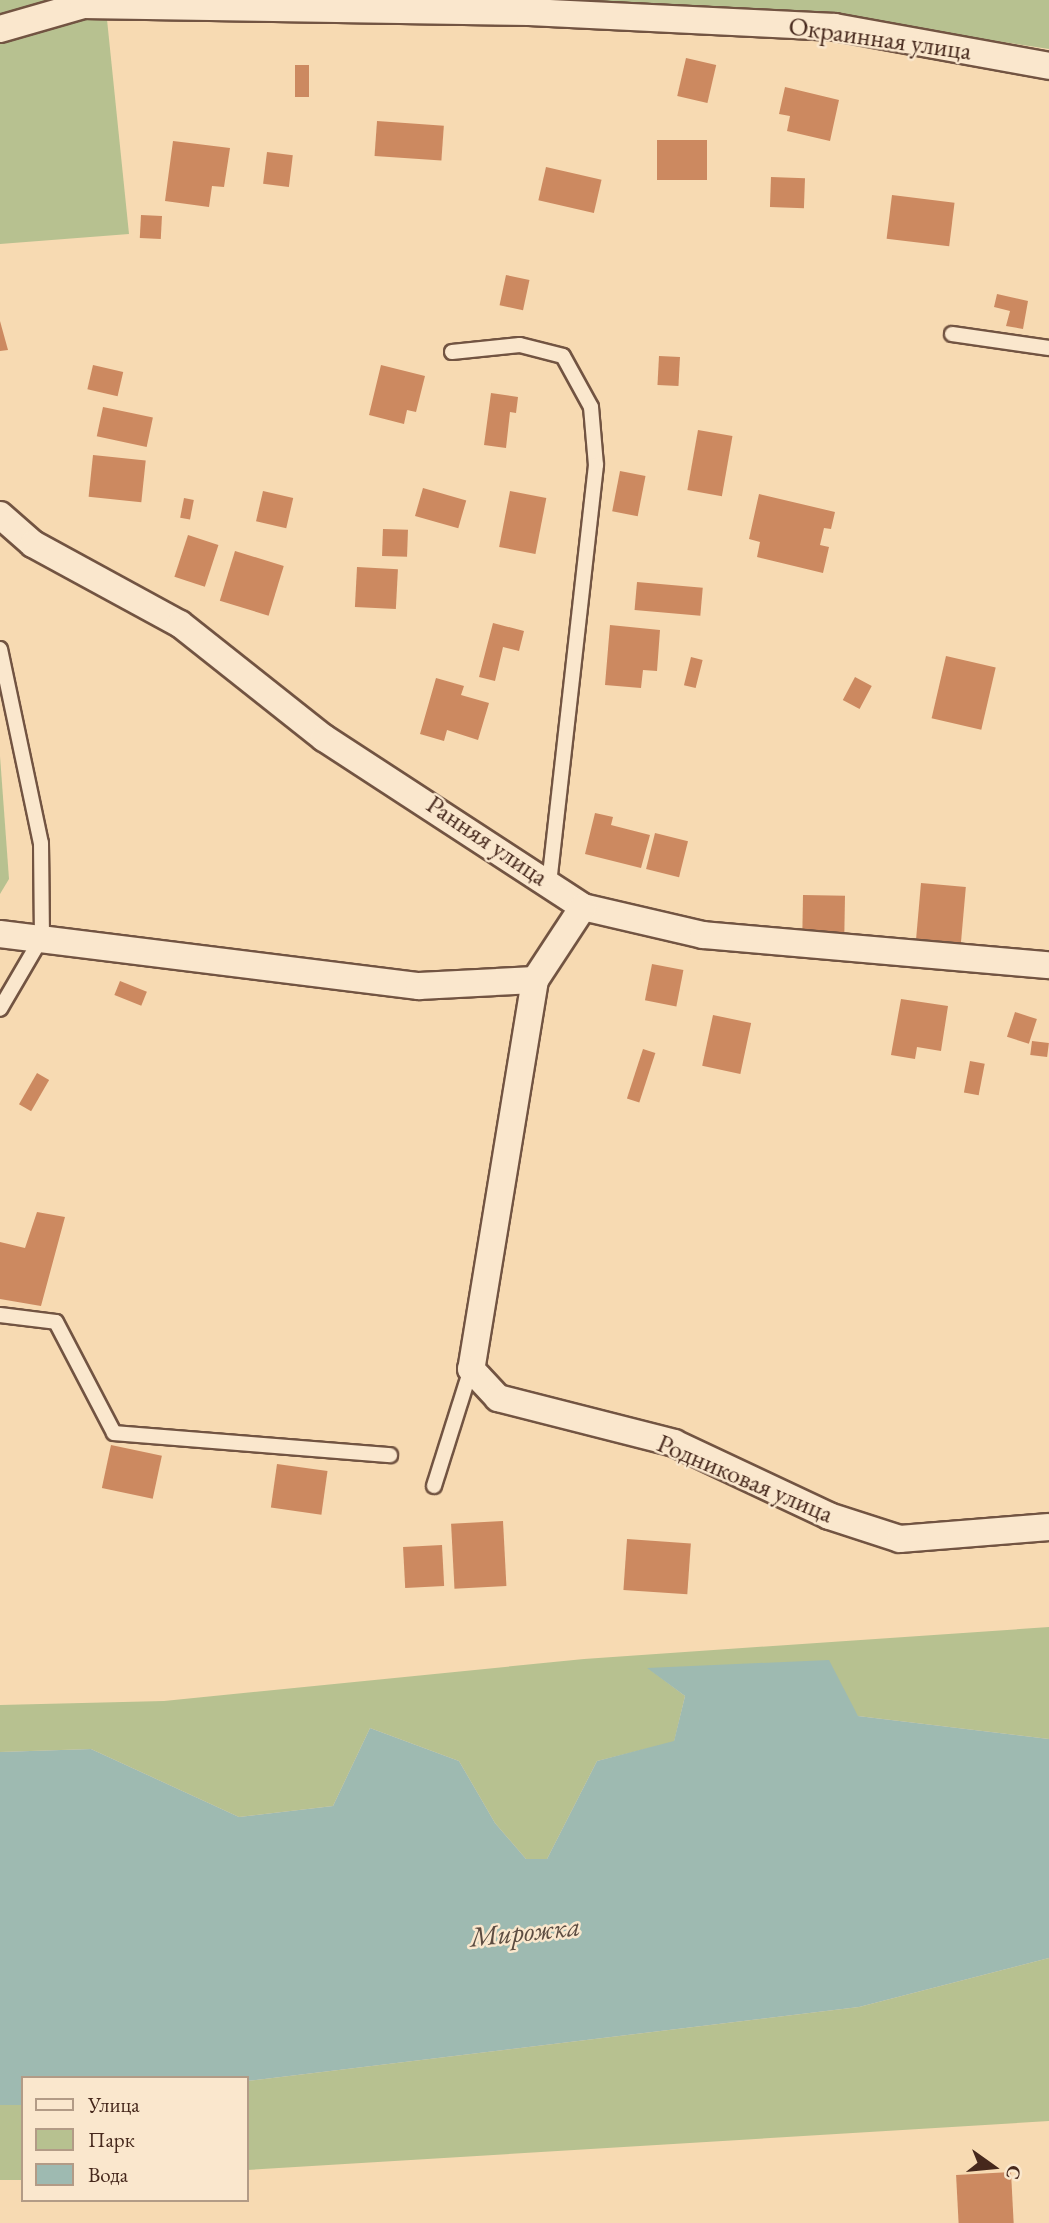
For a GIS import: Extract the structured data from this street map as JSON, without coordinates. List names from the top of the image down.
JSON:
{
  "streets": {
    "street": ["Окраинная улица", "Ранняя улица", "Родниковая улица"]
  },
  "water": ["Мирожка"],
  "legend": ["Улица", "Парк", "Вода"],
  "north": "right"
}
